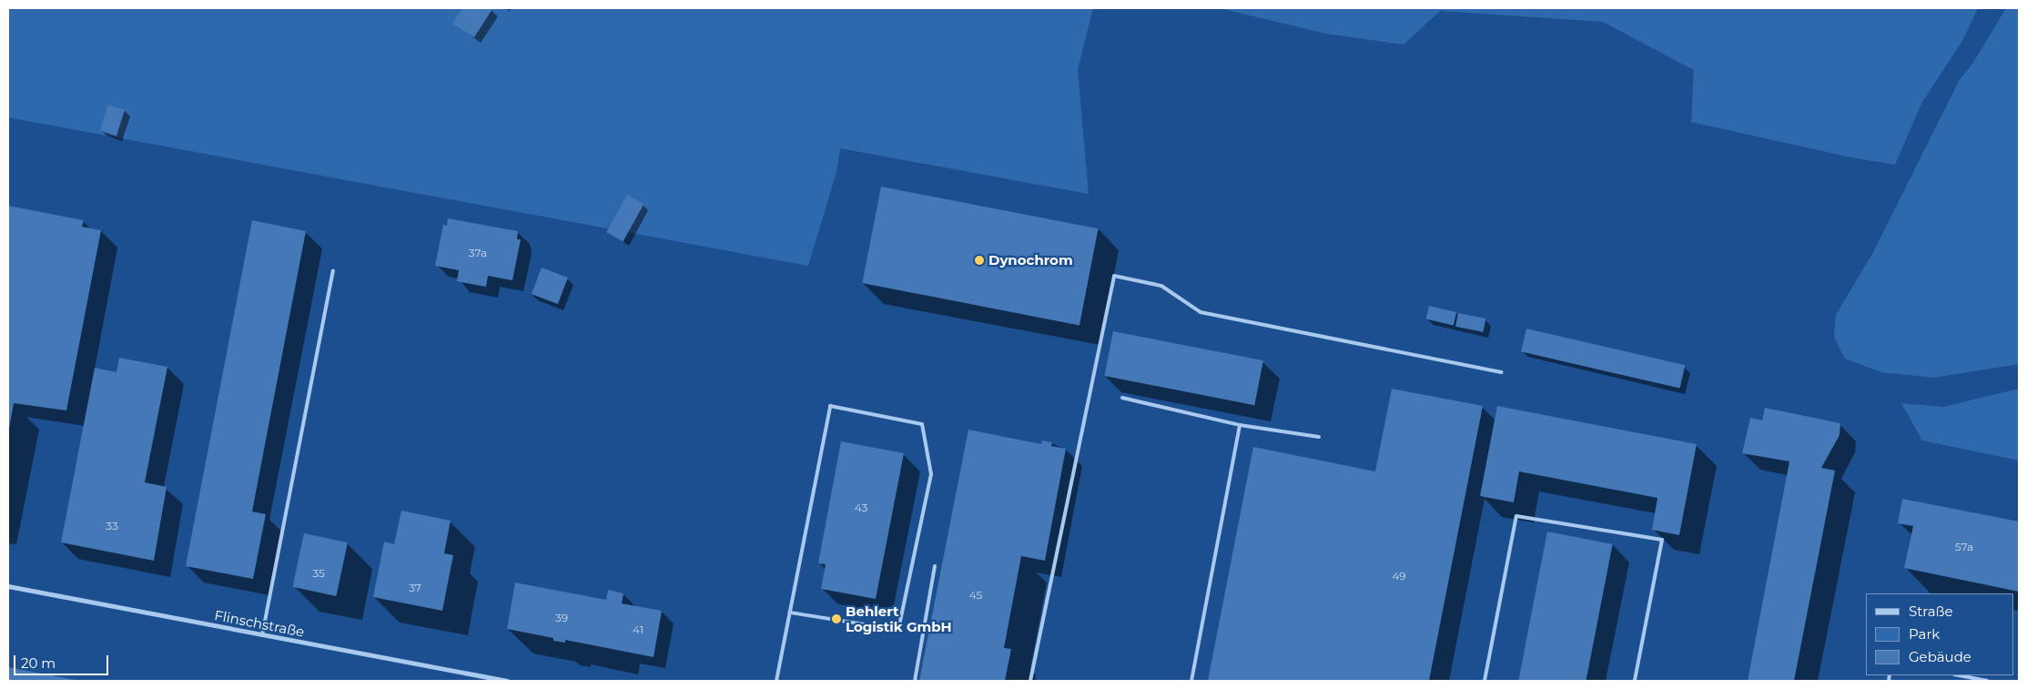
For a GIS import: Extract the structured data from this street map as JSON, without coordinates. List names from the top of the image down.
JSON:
{
  "streets": {
    "street": ["Flinschstraße"]
  },
  "places": ["Dynochrom", "Behlert Logistik GmbH"],
  "house_numbers": [
    "37a",
    "43",
    "33",
    "57a",
    "35",
    "49",
    "37",
    "45",
    "39",
    "41"
  ],
  "legend": ["Straße", "Park", "Gebäude"],
  "scale_bar": "20 m"
}
